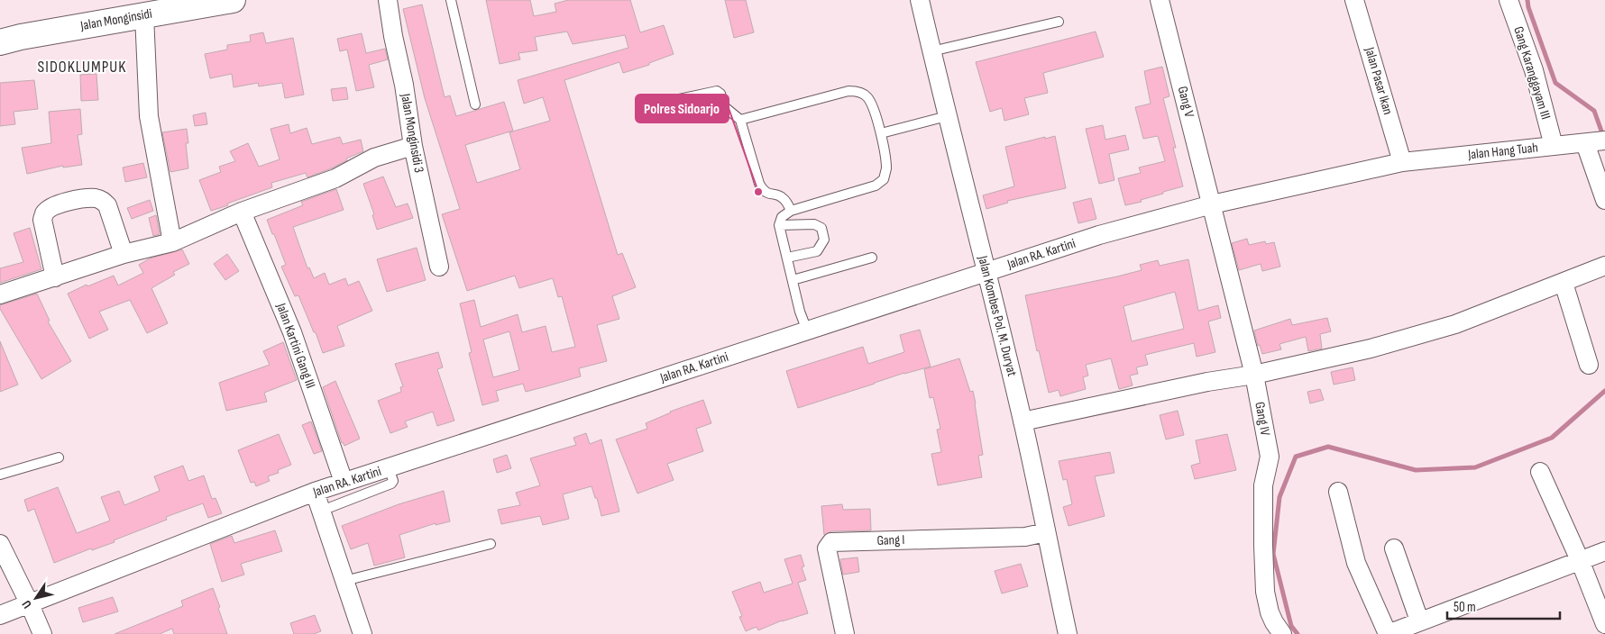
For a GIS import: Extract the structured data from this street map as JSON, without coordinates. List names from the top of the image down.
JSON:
{
  "streets": {
    "main road": ["Jalan Monginsidi"],
    "street": [
      "Gang Karanggayam III",
      "Jalan Pasar Ikan",
      "Gang V",
      "Jalan Monginsidi 3",
      "Jalan Hang Tuah",
      "Jalan RA. Kartini",
      "Jalan Kombes Pol. M. Duryat",
      "Jalan Kartini Gang III",
      "Gang IV",
      "Gang I"
    ]
  },
  "crossings": [
    ["Gang Karanggayam III", "Jalan Hang Tuah"],
    ["Jalan Pasar Ikan", "Jalan Hang Tuah"],
    ["Jalan Pasar Ikan", "Jalan RA. Kartini"],
    ["Gang V", "Jalan RA. Kartini"],
    ["Gang V", "Gang IV"],
    ["Jalan Hang Tuah", "Jalan RA. Kartini"],
    ["Jalan RA. Kartini", "Jalan Kombes Pol. M. Duryat"],
    ["Jalan RA. Kartini", "Jalan Kartini Gang III"],
    ["Jalan RA. Kartini", "Gang IV"],
    ["Jalan Kombes Pol. M. Duryat", "Gang I"]
  ],
  "districts": ["SIDOKLUMPUK"],
  "places": ["Polres Sidoarjo"],
  "scale_bar": "50 m",
  "north": "bottom left"
}
